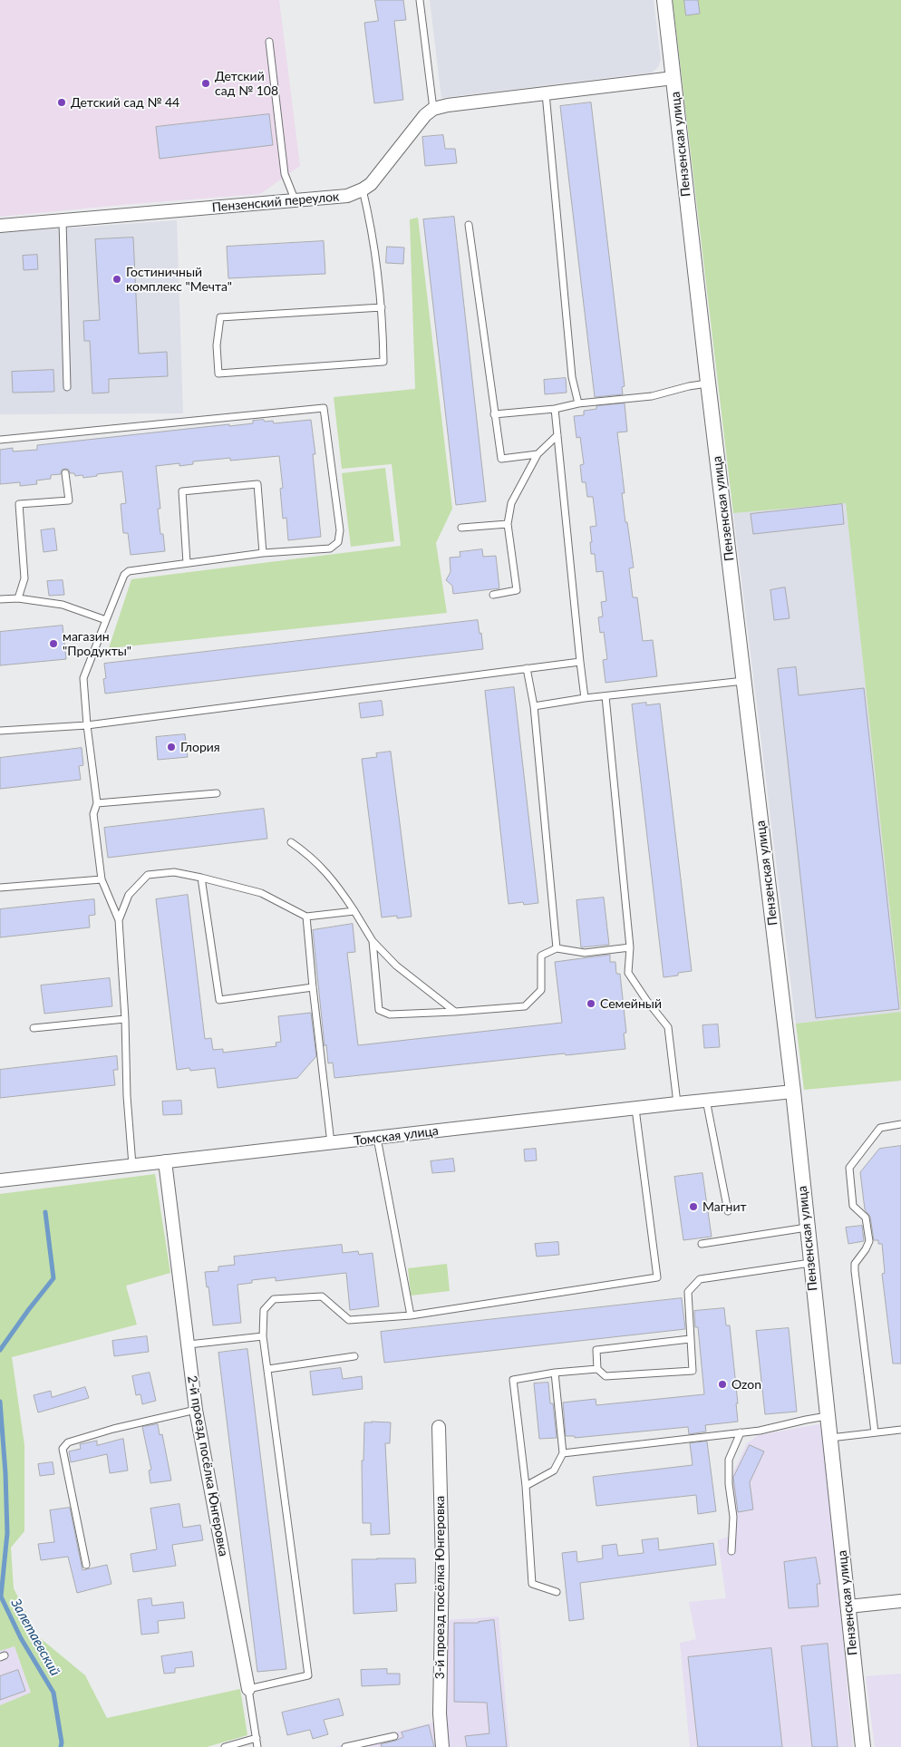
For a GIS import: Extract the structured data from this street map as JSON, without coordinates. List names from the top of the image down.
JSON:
{
  "streets": {
    "street": [
      "Пензенская улица",
      "Пензенский переулок",
      "Томская улица",
      "2-й проезд посёлка Юнгеровка",
      "3-й проезд посёлка Юнгеровка"
    ]
  },
  "crossings": [
    ["Пензенская улица", "Томская улица"],
    ["Томская улица", "2-й проезд посёлка Юнгеровка"]
  ],
  "water": ["Залетаевский"],
  "places": [
    "Детский сад № 108",
    "Детский сад № 44",
    "Гостиничный комплекс \"Мечта\"",
    "магазин \"Продукты\"",
    "Глория",
    "Семейный",
    "Магнит",
    "Ozon"
  ]
}
